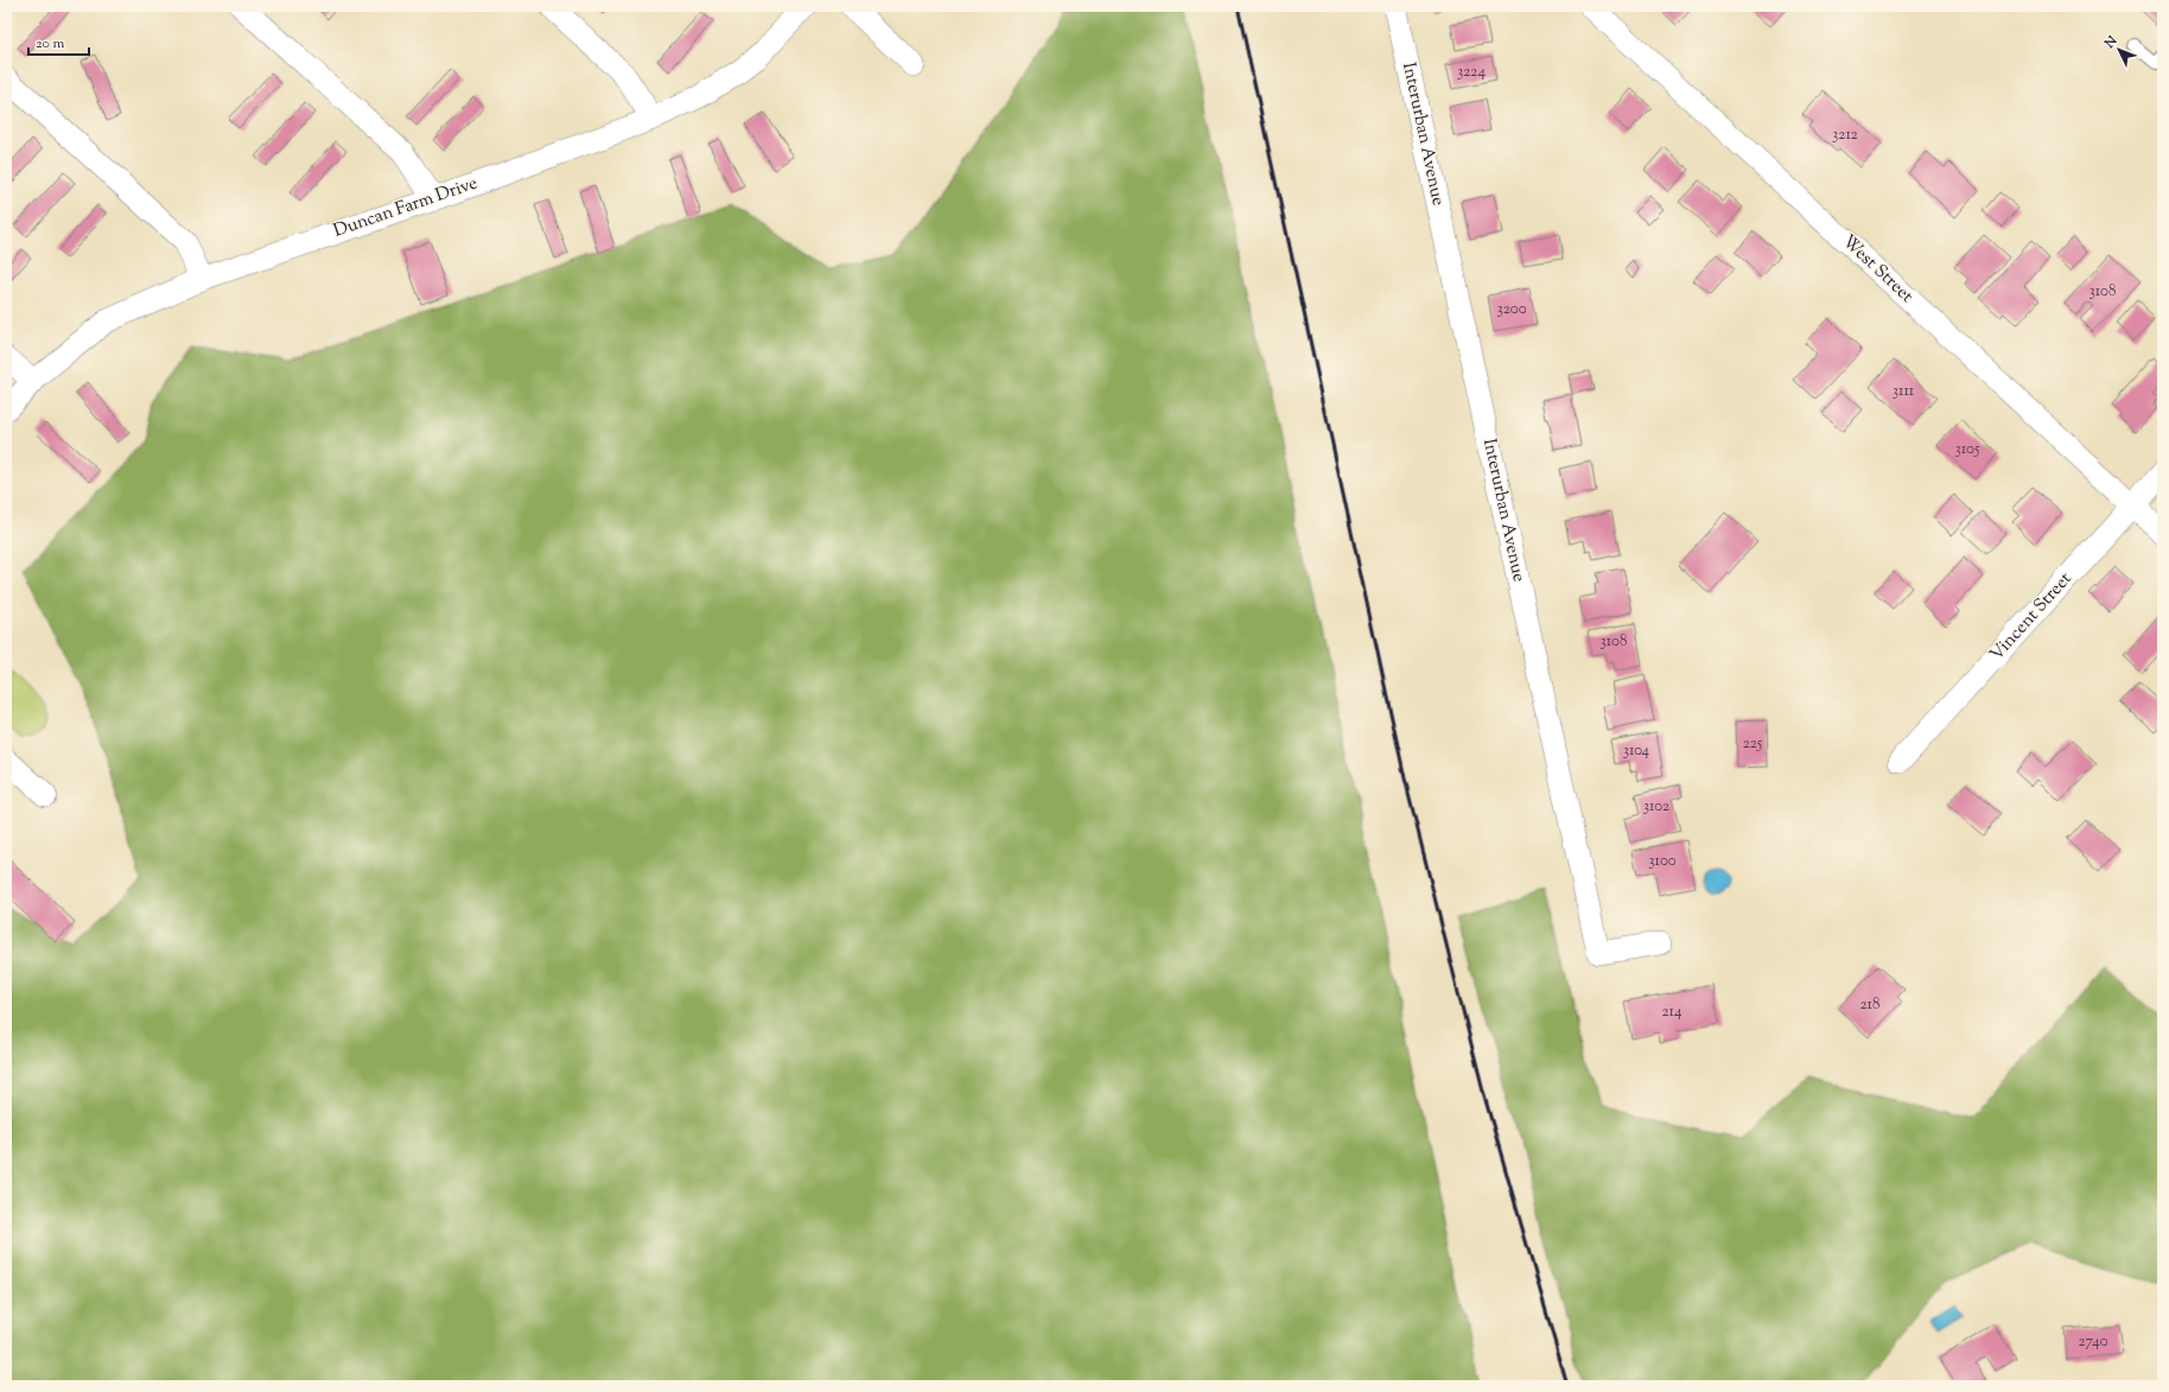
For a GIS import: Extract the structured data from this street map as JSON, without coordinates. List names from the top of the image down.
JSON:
{
  "streets": {
    "street": [
      "Interurban Avenue",
      "Duncan Farm Drive",
      "West Street",
      "Vincent Street"
    ]
  },
  "crossings": [
    ["West Street", "Vincent Street"]
  ],
  "house_numbers": [
    "3224",
    "3212",
    "3108",
    "3200",
    "3111",
    "3105",
    "3108",
    "225",
    "3104",
    "3102",
    "3100",
    "218",
    "214",
    "2740"
  ],
  "scale_bar": "20 m",
  "north": "top left"
}
